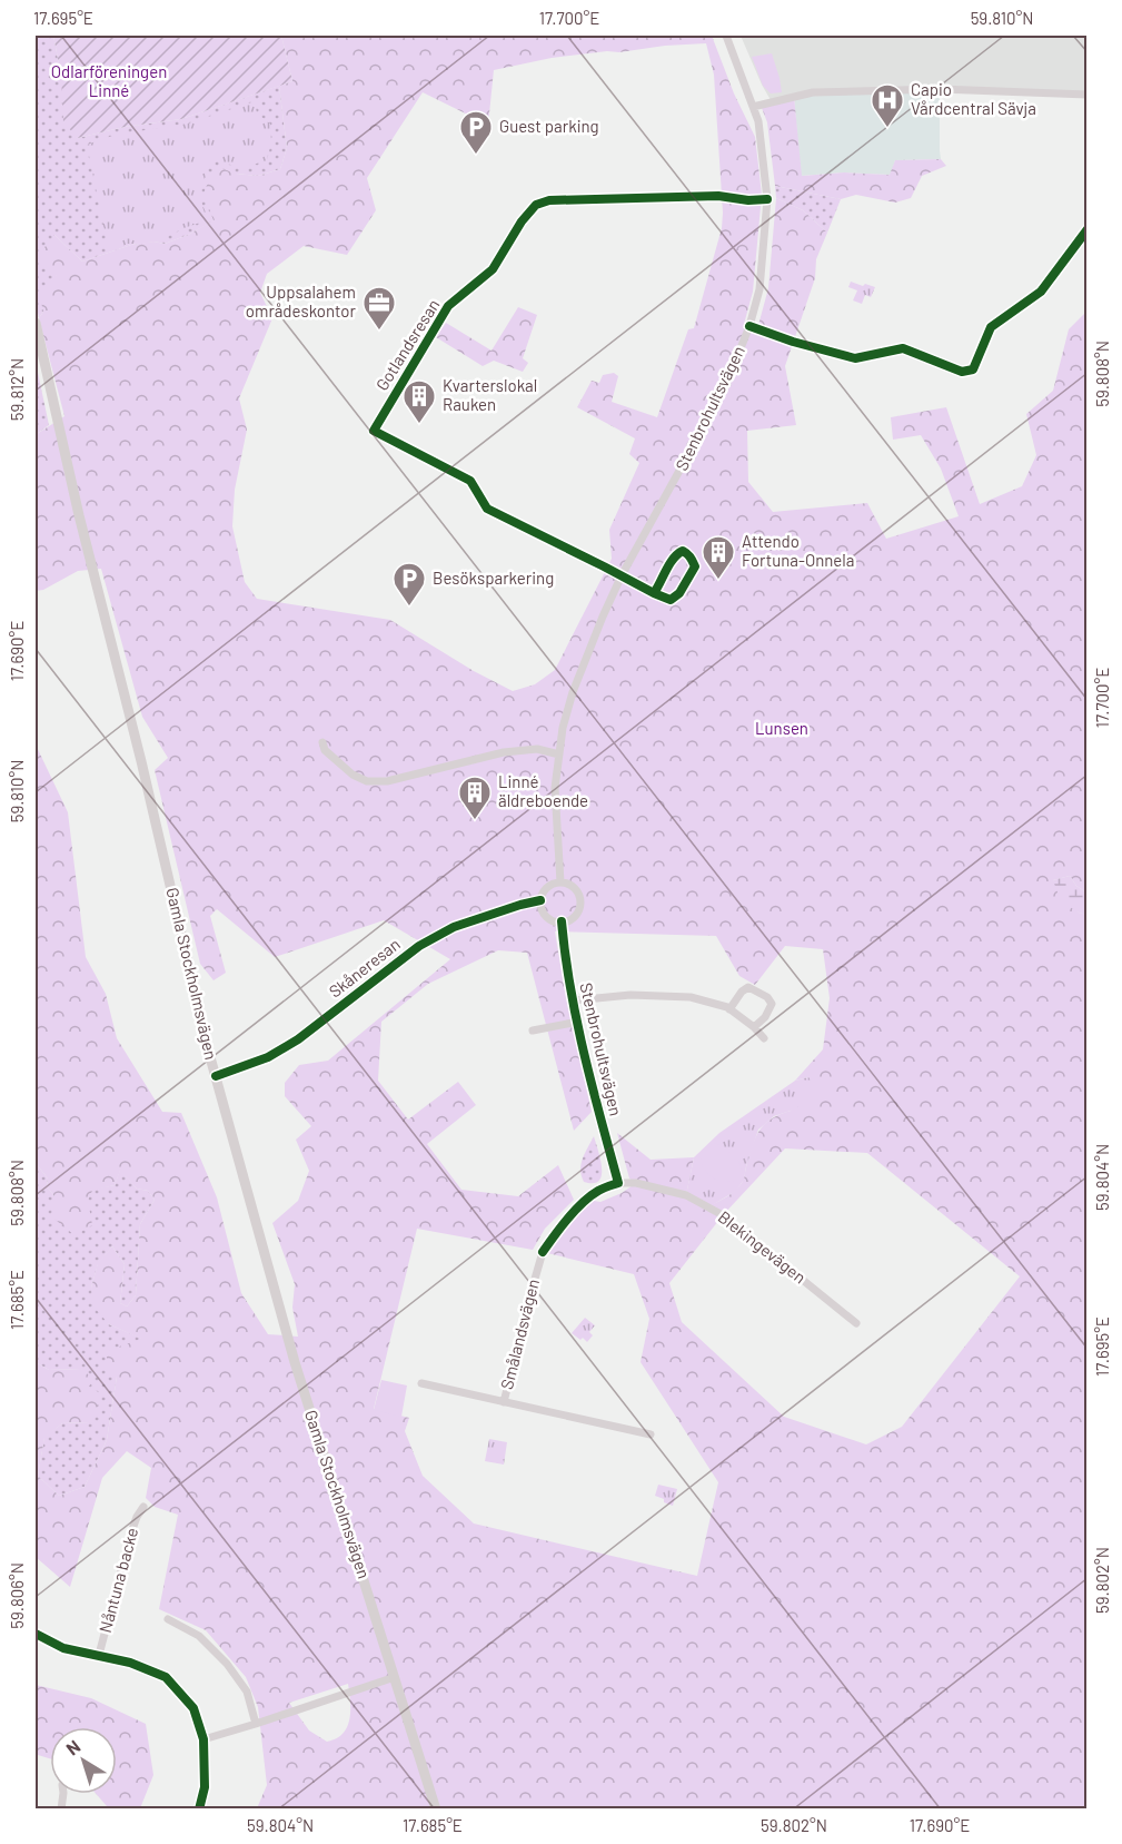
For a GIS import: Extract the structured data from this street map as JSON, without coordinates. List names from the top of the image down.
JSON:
{
  "streets": {
    "main road": ["Gamla Stockholmsvägen"],
    "street": [
      "Gotlandsresan",
      "Stenbrohultsvägen",
      "Skåneresan",
      "Blekingevägen",
      "Smålandsvägen",
      "Nåntuna backe"
    ]
  },
  "crossings": [
    ["Gotlandsresan", "Stenbrohultsvägen"],
    ["Stenbrohultsvägen", "Skåneresan"],
    ["Stenbrohultsvägen", "Blekingevägen"],
    ["Stenbrohultsvägen", "Smålandsvägen"],
    ["Skåneresan", "Gamla Stockholmsvägen"],
    ["Blekingevägen", "Smålandsvägen"]
  ],
  "parks": ["Odlarföreningen Linné", "Lunsen"],
  "places": {
    "hospital": ["Capio Vårdcentral Sävja"],
    "parking": ["Guest parking", "Besöksparkering"],
    "office": ["Uppsalahem områdeskontor"],
    "building": ["Kvarterslokal Rauken", "Attendo Fortuna-Onnela", "Linné äldreboende"]
  },
  "north": "top left",
  "coordinates": [
    "17.695°E",
    "17.700°E",
    "59.810°N",
    "59.808°N",
    "59.812°N",
    "17.690°E",
    "59.804°N",
    "17.685°E",
    "59.802°N",
    "59.806°N"
  ]
}
